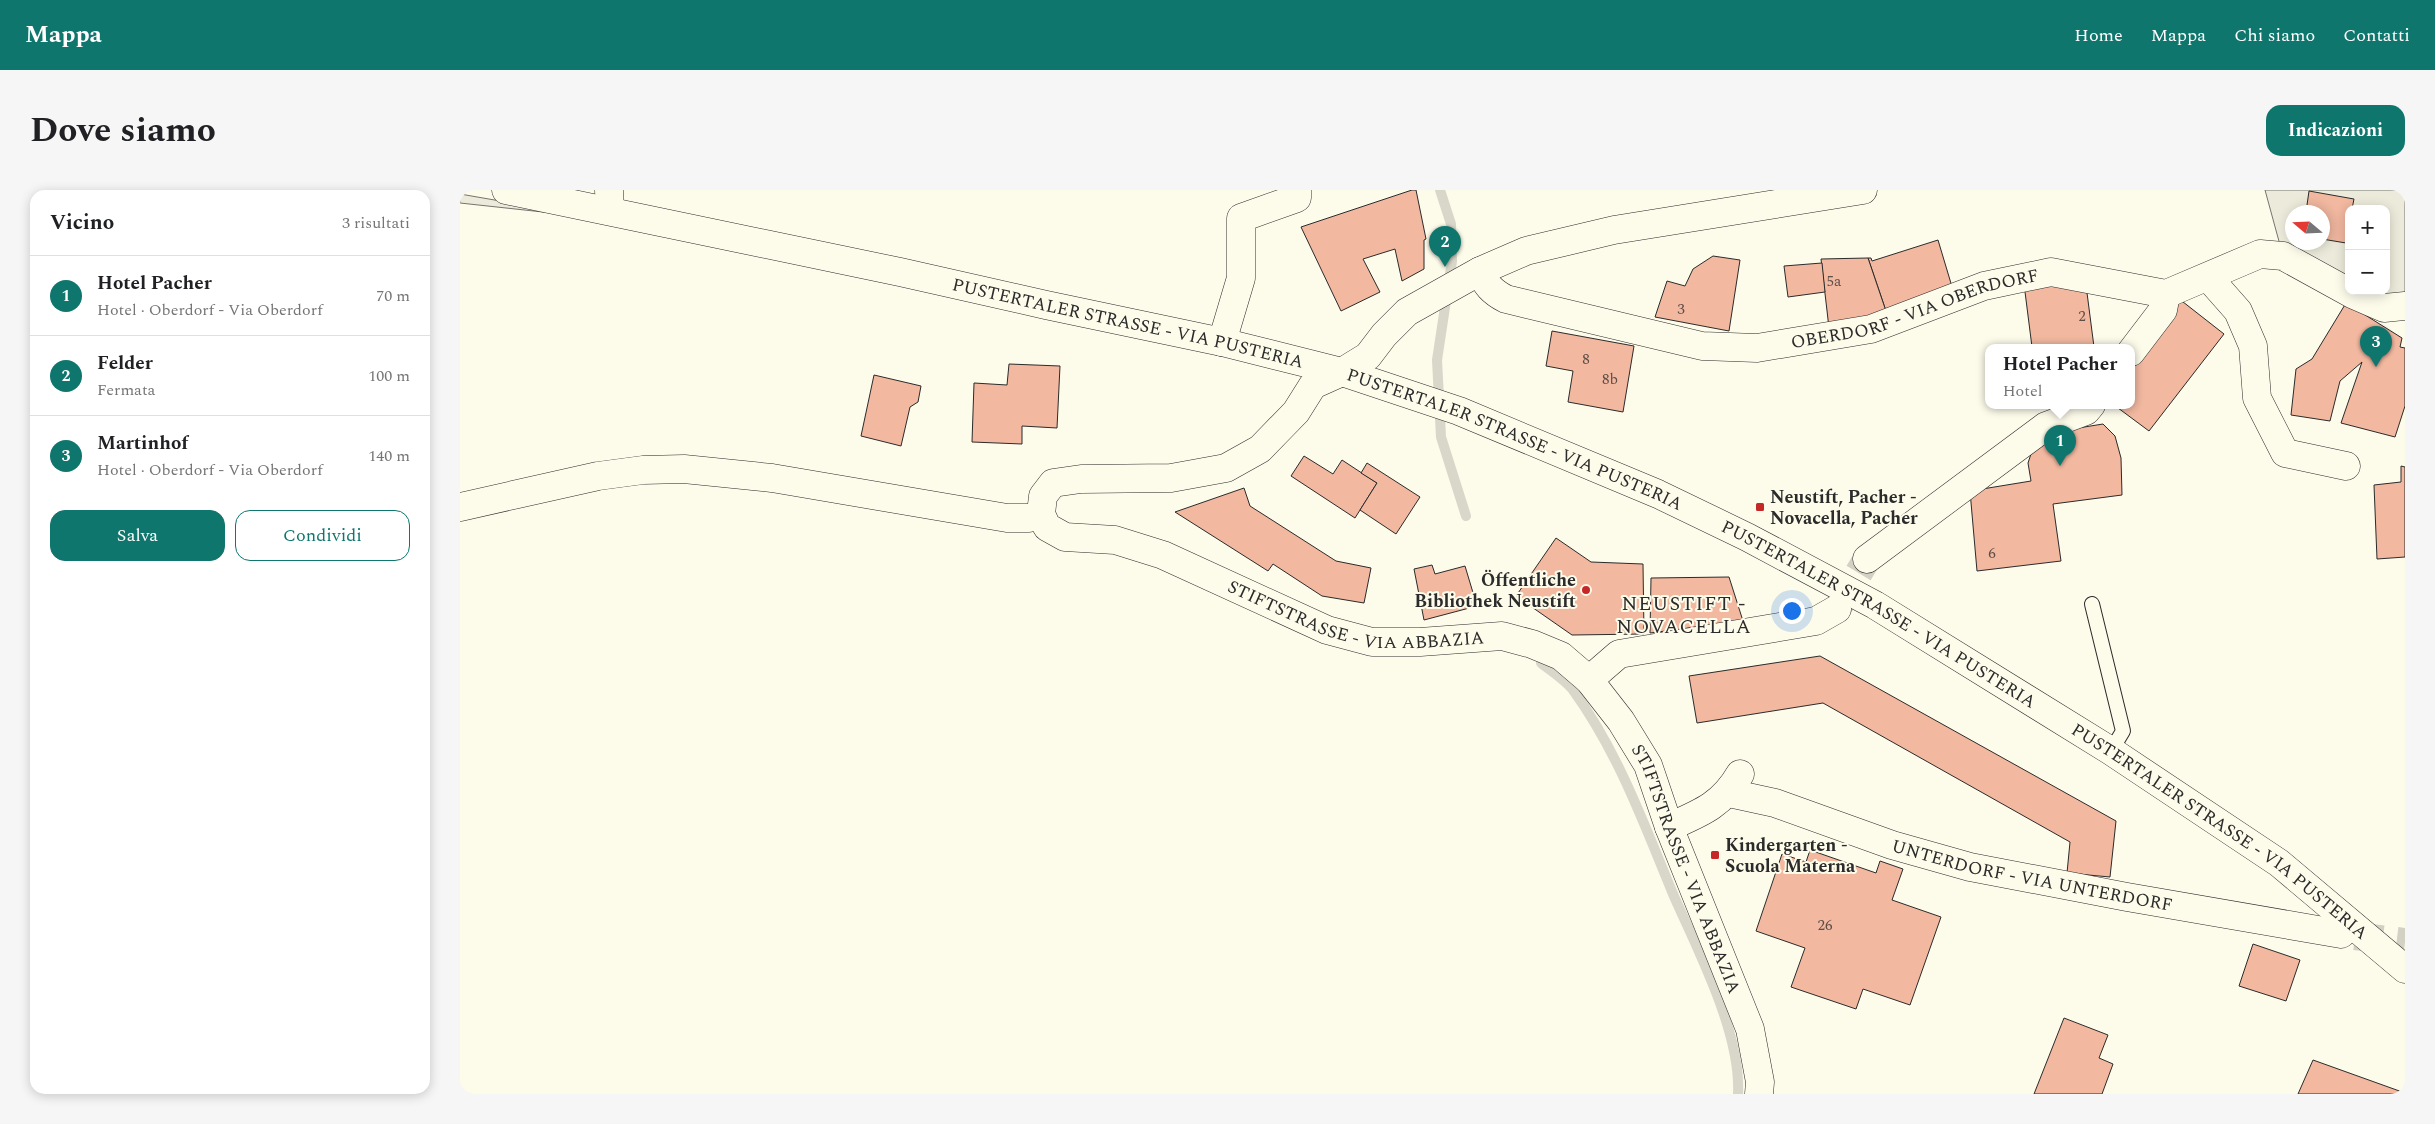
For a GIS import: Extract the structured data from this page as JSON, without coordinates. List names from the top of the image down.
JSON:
{
  "streets": {
    "street": [
      "OBERDORF - VIA OBERDORF",
      "PUSTERTALER STRASSE - VIA PUSTERIA",
      "STIFTSTRASSE - VIA ABBAZIA",
      "UNTERDORF - VIA UNTERDORF"
    ]
  },
  "crossings": [
    ["STIFTSTRASSE - VIA ABBAZIA", "UNTERDORF - VIA UNTERDORF"]
  ],
  "districts": ["NEUSTIFT - NOVACELLA"],
  "places": {
    "transit": ["Neustift, Pacher - Novacella, Pacher", "Kindergarten - Scuola Materna"],
    "other": ["Öffentliche Bibliothek Neustift"]
  },
  "house_numbers": [
    "5a",
    "3",
    "2",
    "8",
    "8b",
    "6",
    "26"
  ],
  "north": "left",
  "page": {
    "header": "Mappa",
    "nav": [
      "Home",
      "Mappa",
      "Chi siamo",
      "Contatti"
    ],
    "title": "Dove siamo",
    "buttons": [
      "Indicazioni",
      ["Salva", "Condividi"]
    ],
    "heading": ["Vicino", "3 risultati"],
    "map_buttons": ["+", "−"],
    "pins": ["2", "3", "1"],
    "list": [
      {
        "mark": "1",
        "name": "Hotel Pacher",
        "note": "Hotel · Oberdorf - Via Oberdorf",
        "value": "70 m"
      },
      {
        "mark": "2",
        "name": "Felder",
        "note": "Fermata",
        "value": "100 m"
      },
      {
        "mark": "3",
        "name": "Martinhof",
        "note": "Hotel · Oberdorf - Via Oberdorf",
        "value": "140 m"
      }
    ],
    "popup": ["Hotel Pacher", "Hotel"]
  }
}
